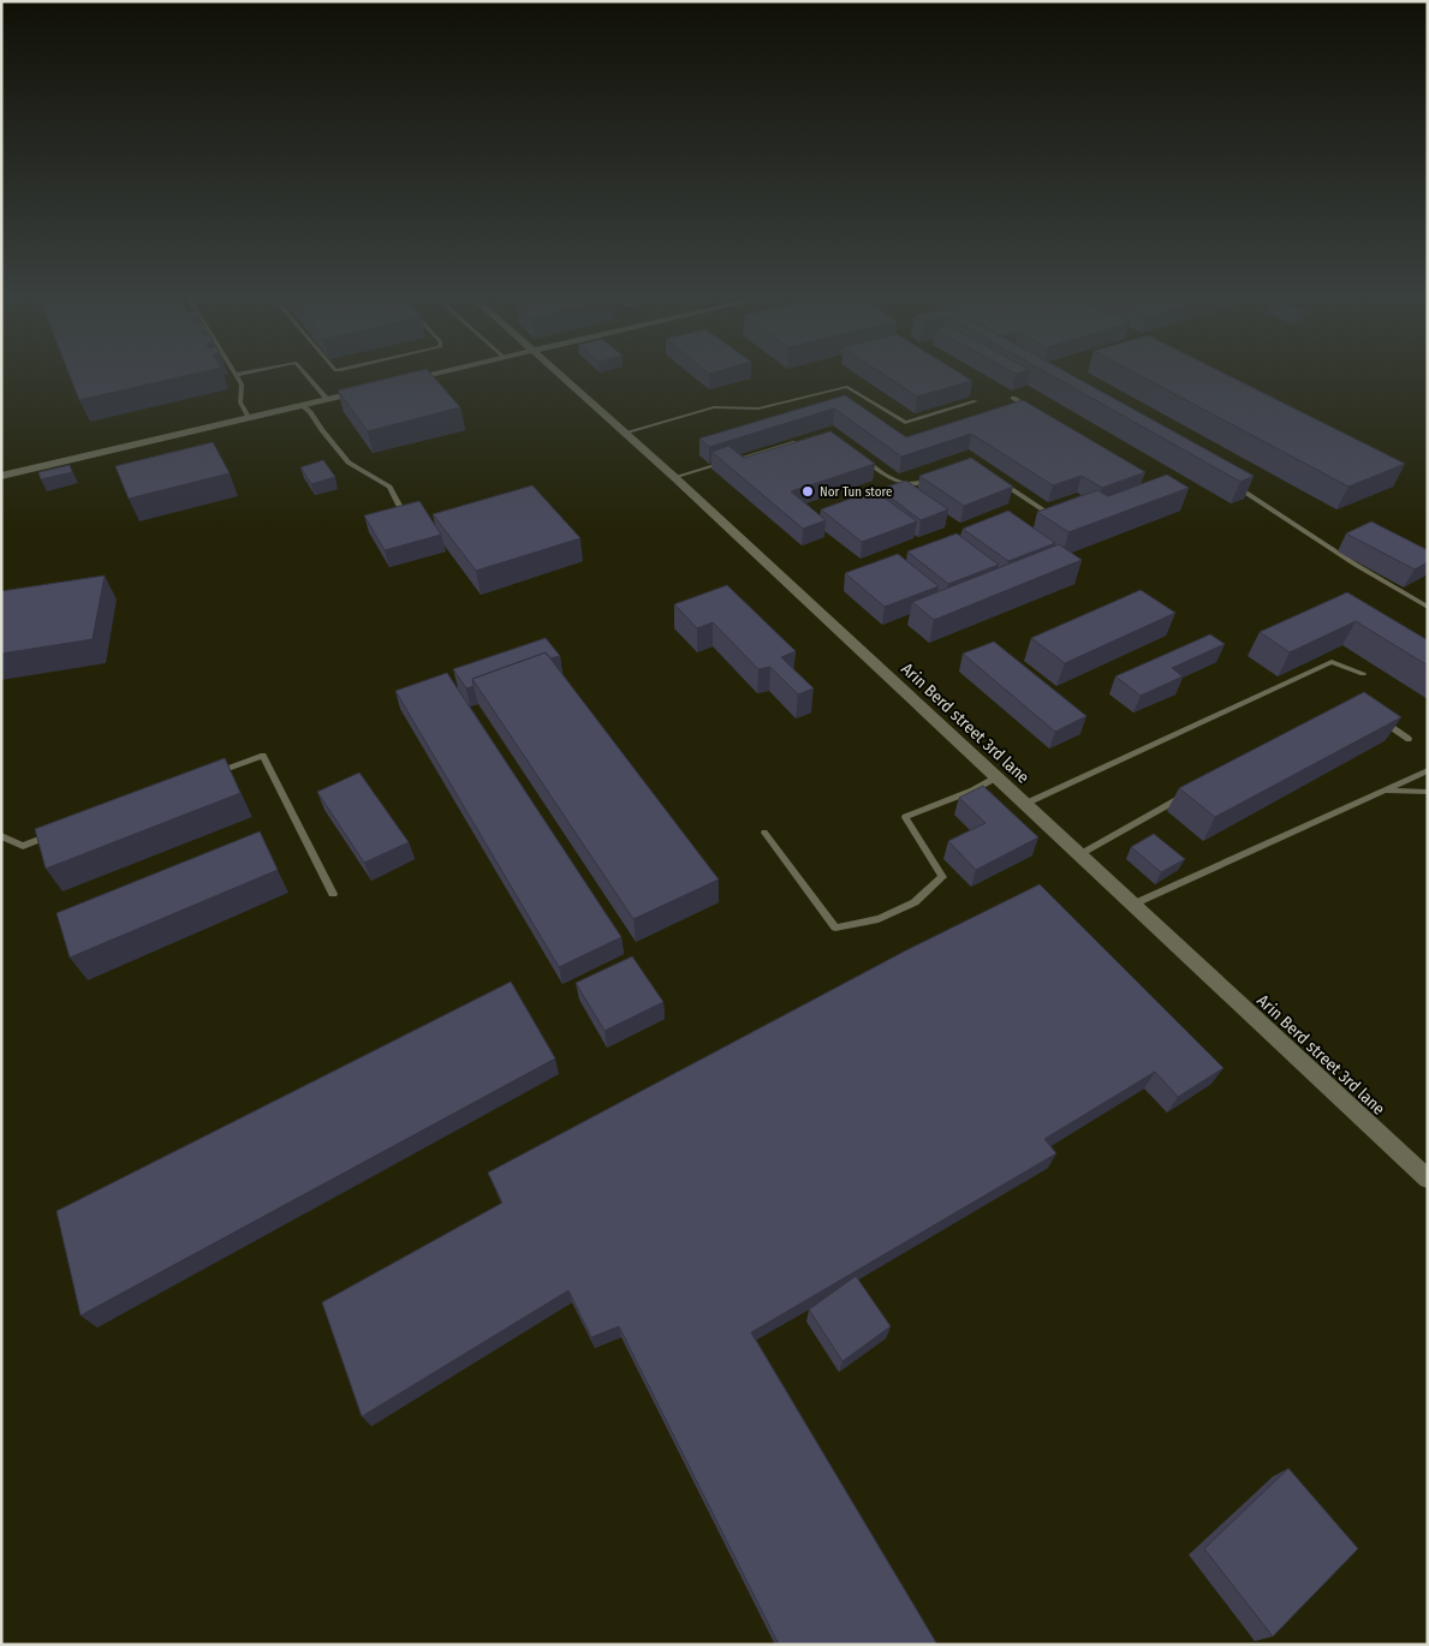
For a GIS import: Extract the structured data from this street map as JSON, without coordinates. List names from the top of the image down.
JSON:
{
  "streets": {
    "street": ["Arin Berd street 3rd lane"]
  },
  "places": ["Nor Tun store"]
}
